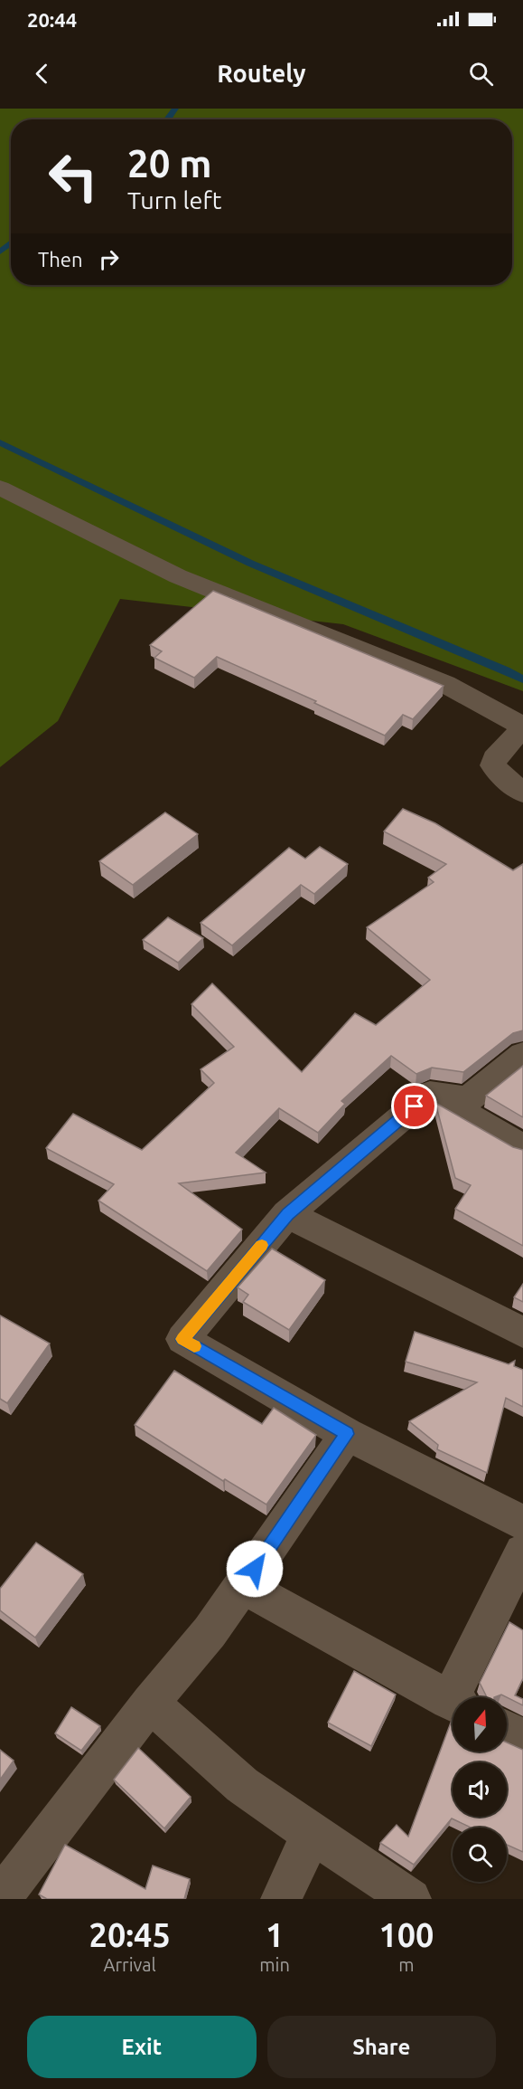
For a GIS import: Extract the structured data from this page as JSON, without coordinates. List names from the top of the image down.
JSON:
{
  "north": "top",
  "page": {
    "status": "20:44",
    "header": "Routely",
    "turn": ["20 m", "Turn left"],
    "then": "Then",
    "eta": [
      "20:45",
      "Arrival",
      "1",
      "min",
      "100",
      "m"
    ],
    "buttons": ["Exit", "Share"]
  }
}
